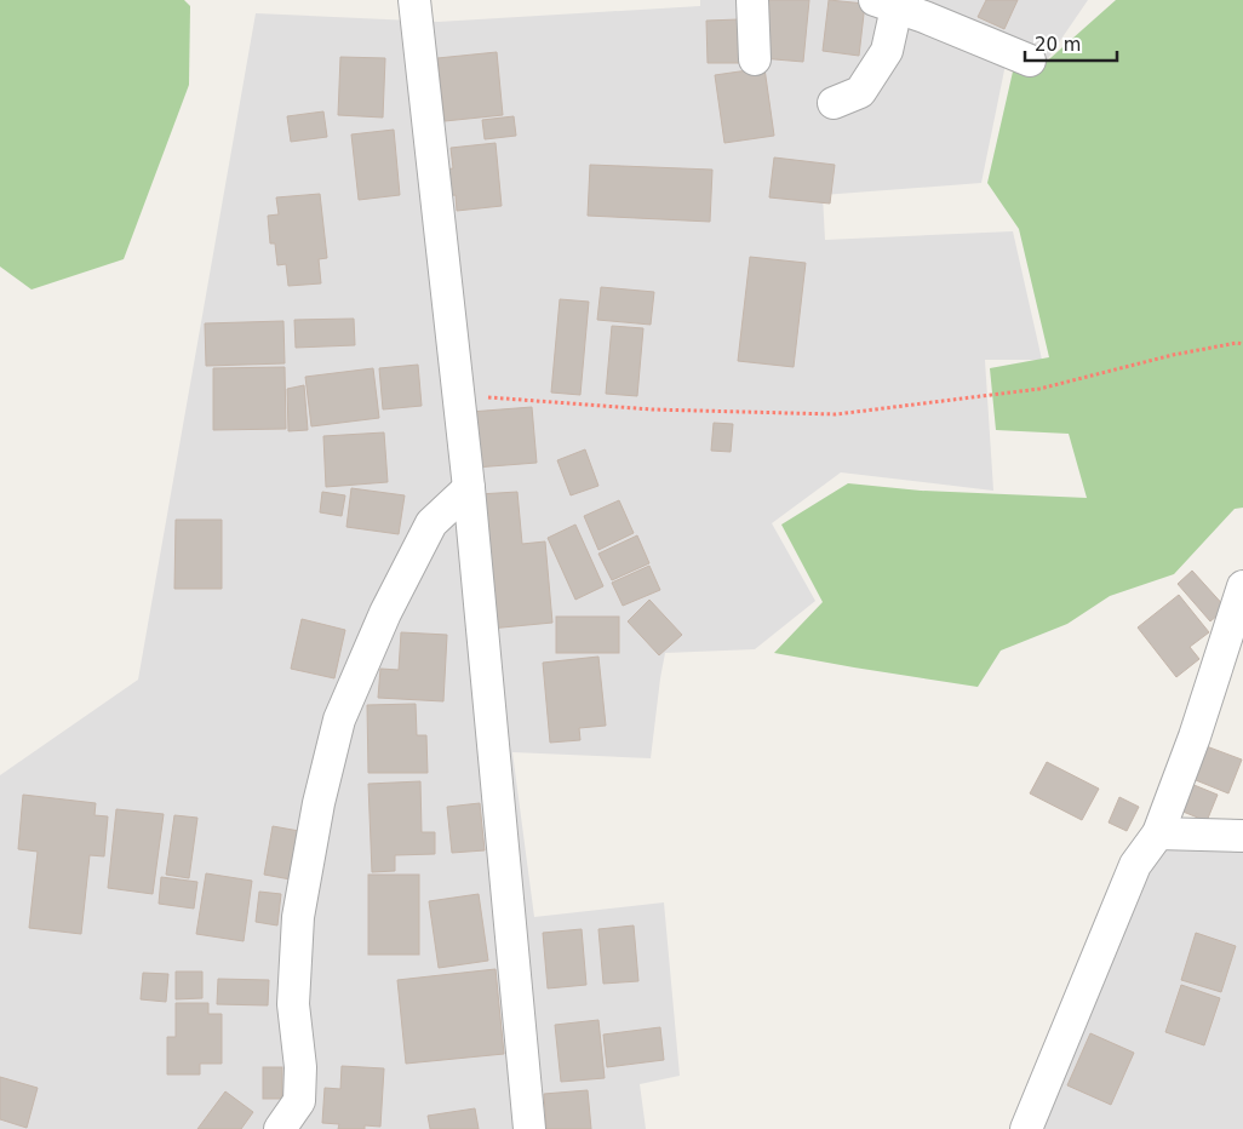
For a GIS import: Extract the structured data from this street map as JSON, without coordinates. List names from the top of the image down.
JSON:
{
  "scale_bar": "20 m"
}
